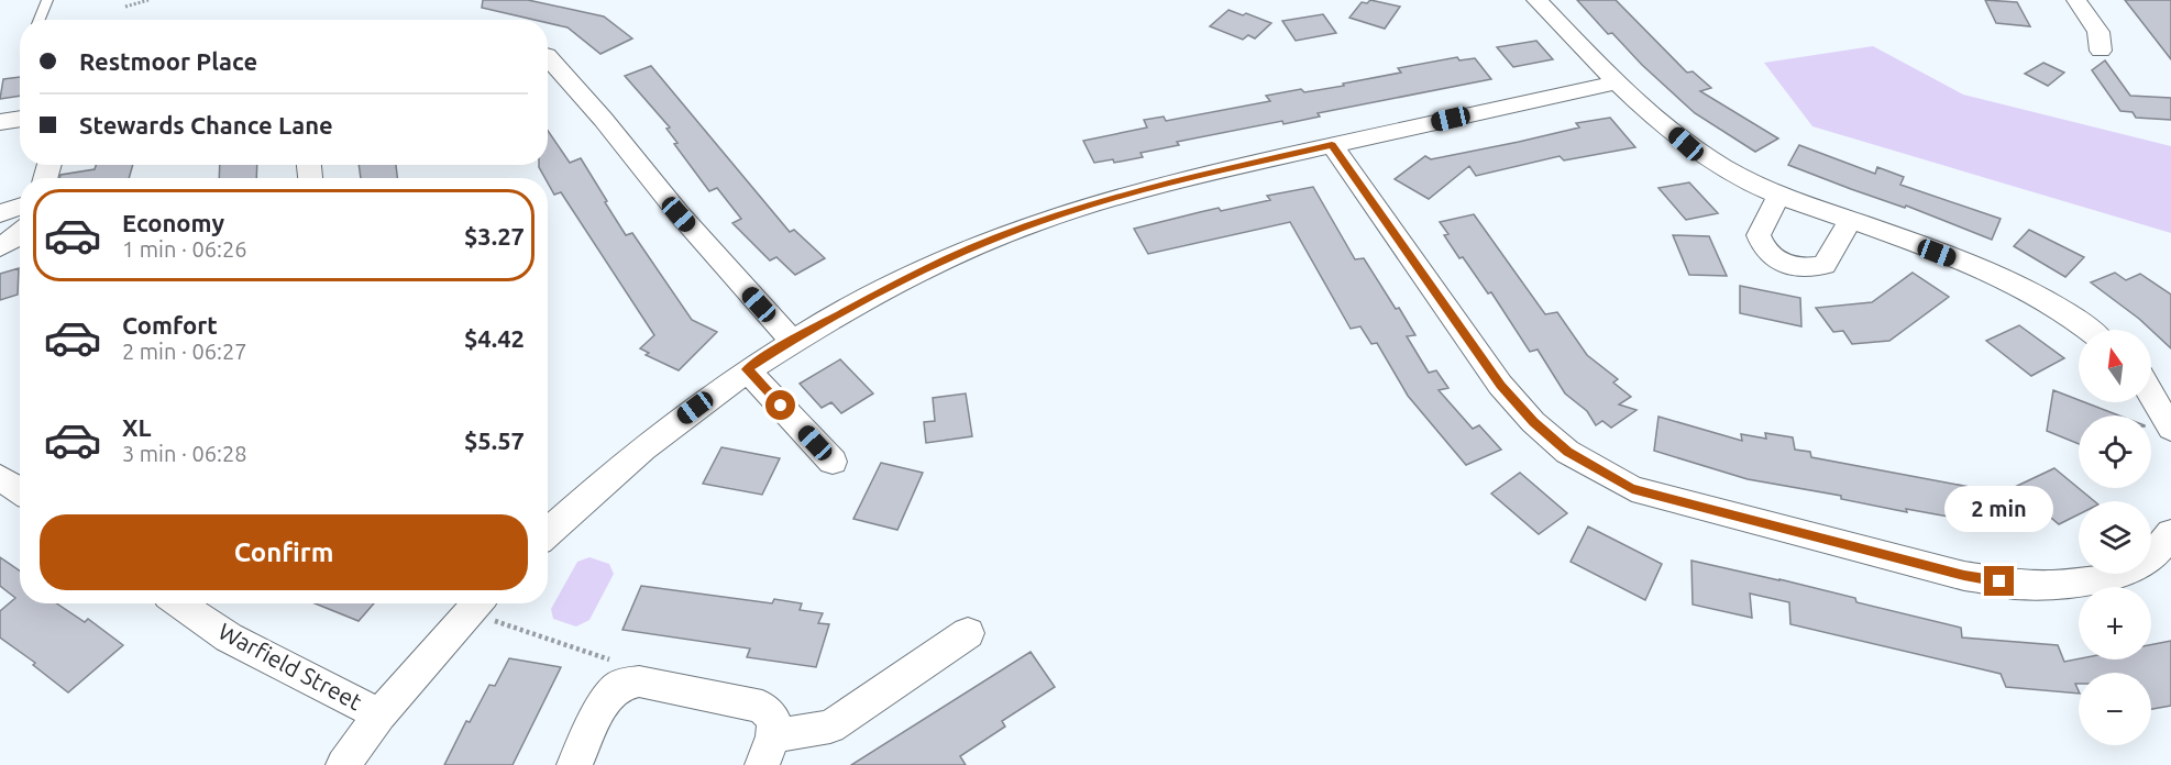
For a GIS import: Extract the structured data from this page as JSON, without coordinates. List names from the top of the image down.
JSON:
{
  "streets": {
    "street": ["Warfield Street"]
  },
  "north": "top",
  "page": {
    "banner": ["Restmoor Place", "Stewards Chance Lane"],
    "list": [
      {
        "name": "Economy",
        "note": "1 min · 06:26",
        "value": "$3.27"
      },
      {
        "name": "Comfort",
        "note": "2 min · 06:27",
        "value": "$4.42"
      },
      {
        "name": "XL",
        "note": "3 min · 06:28",
        "value": "$5.57"
      }
    ],
    "map_buttons": ["+", "−"],
    "bubble": "2 min",
    "buttons": "Confirm"
  }
}
